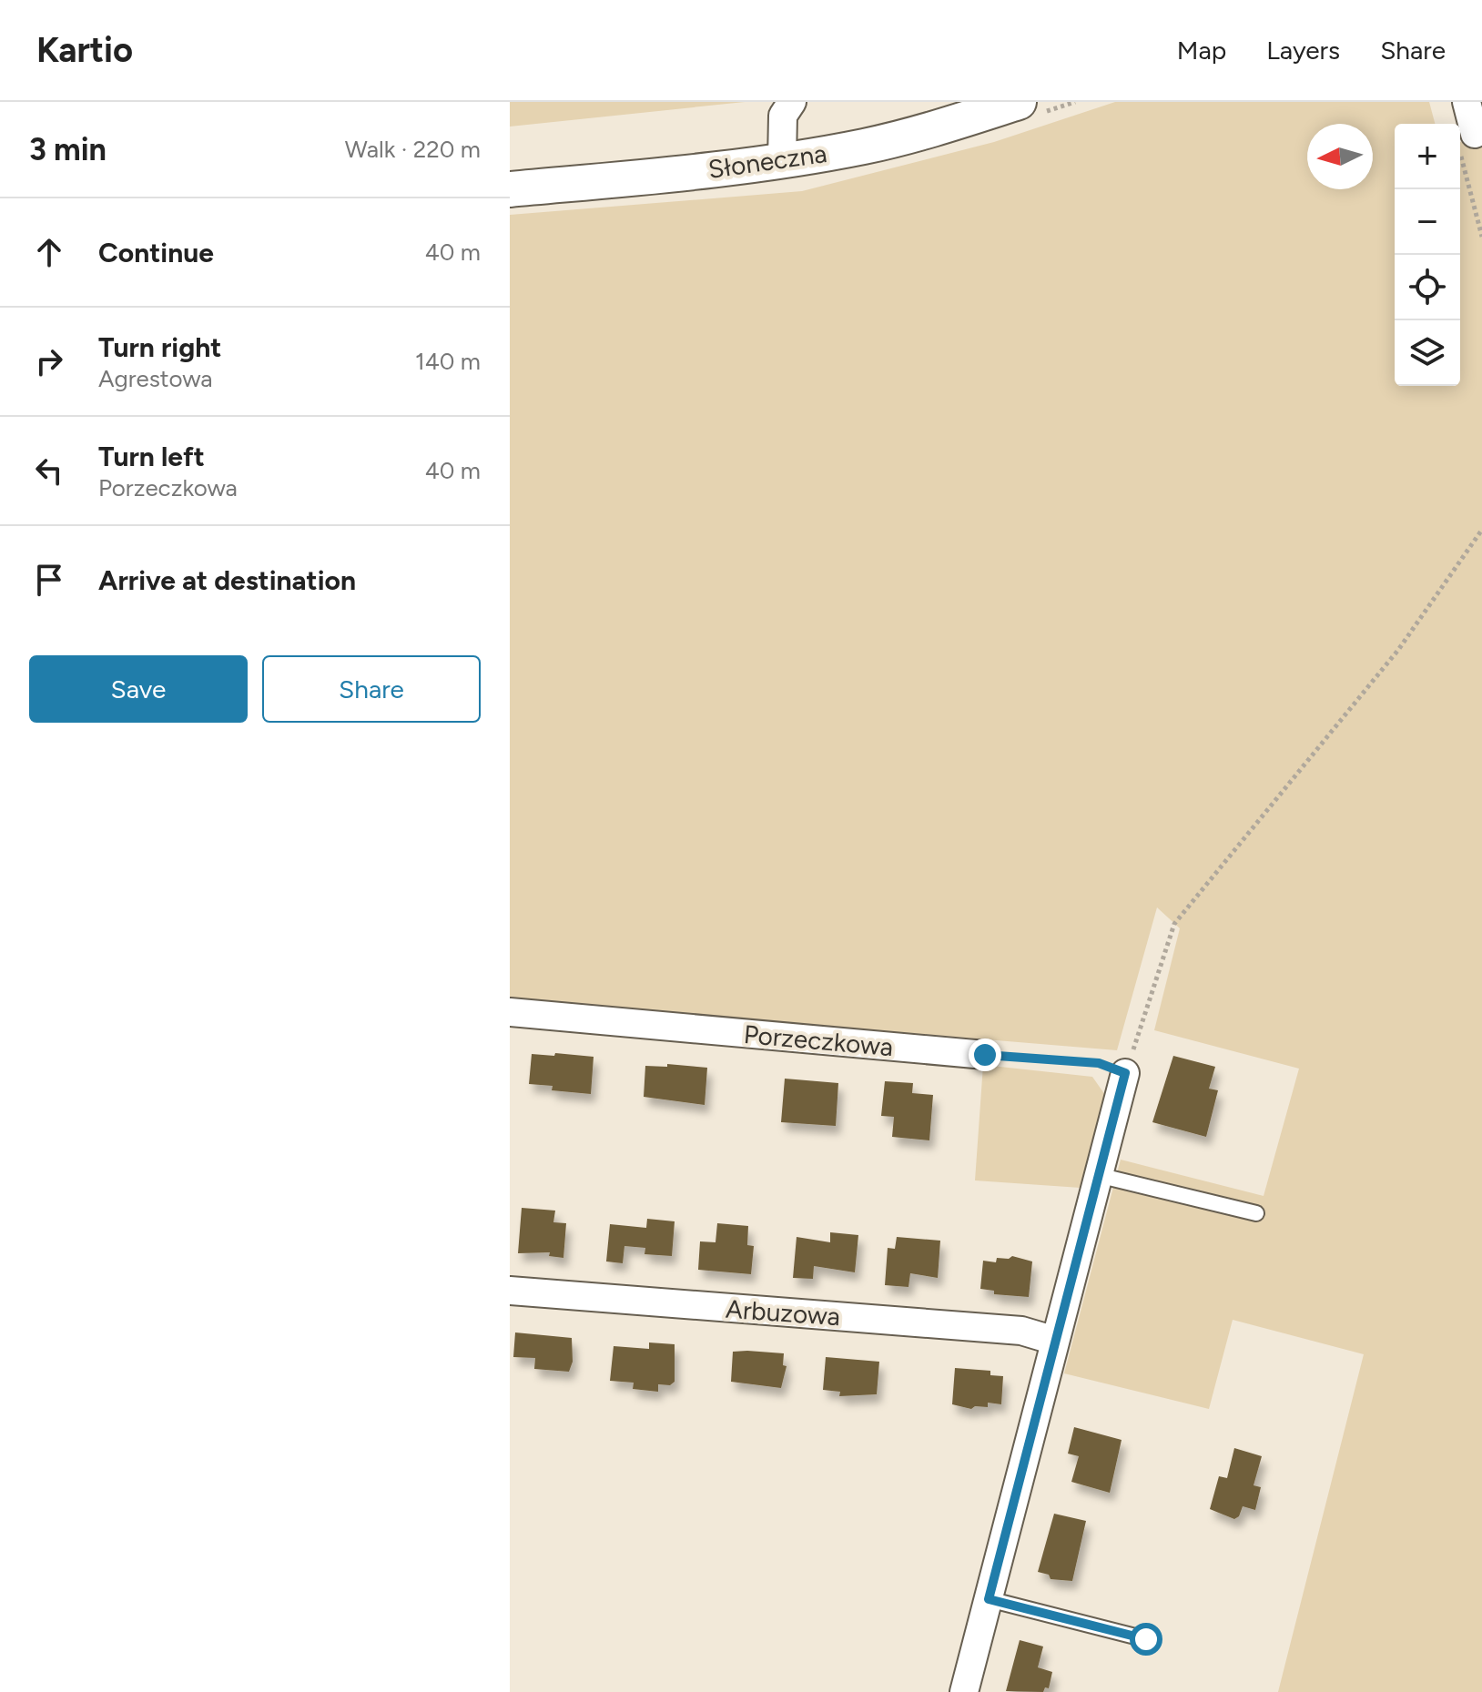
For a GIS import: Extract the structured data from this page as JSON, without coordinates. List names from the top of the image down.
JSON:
{
  "streets": {
    "street": ["Słoneczna", "Porzeczkowa", "Arbuzowa"]
  },
  "north": "left",
  "page": {
    "header": "Kartio",
    "nav": ["Map", "Layers", "Share"],
    "heading": ["3 min", "Walk · 220 m"],
    "map_buttons": ["+", "−"],
    "list": [
      ["Continue", "40 m"],
      ["Turn right", "Agrestowa", "140 m"],
      ["Turn left", "Porzeczkowa", "40 m"],
      "Arrive at destination"
    ],
    "buttons": ["Save", "Share"]
  }
}
